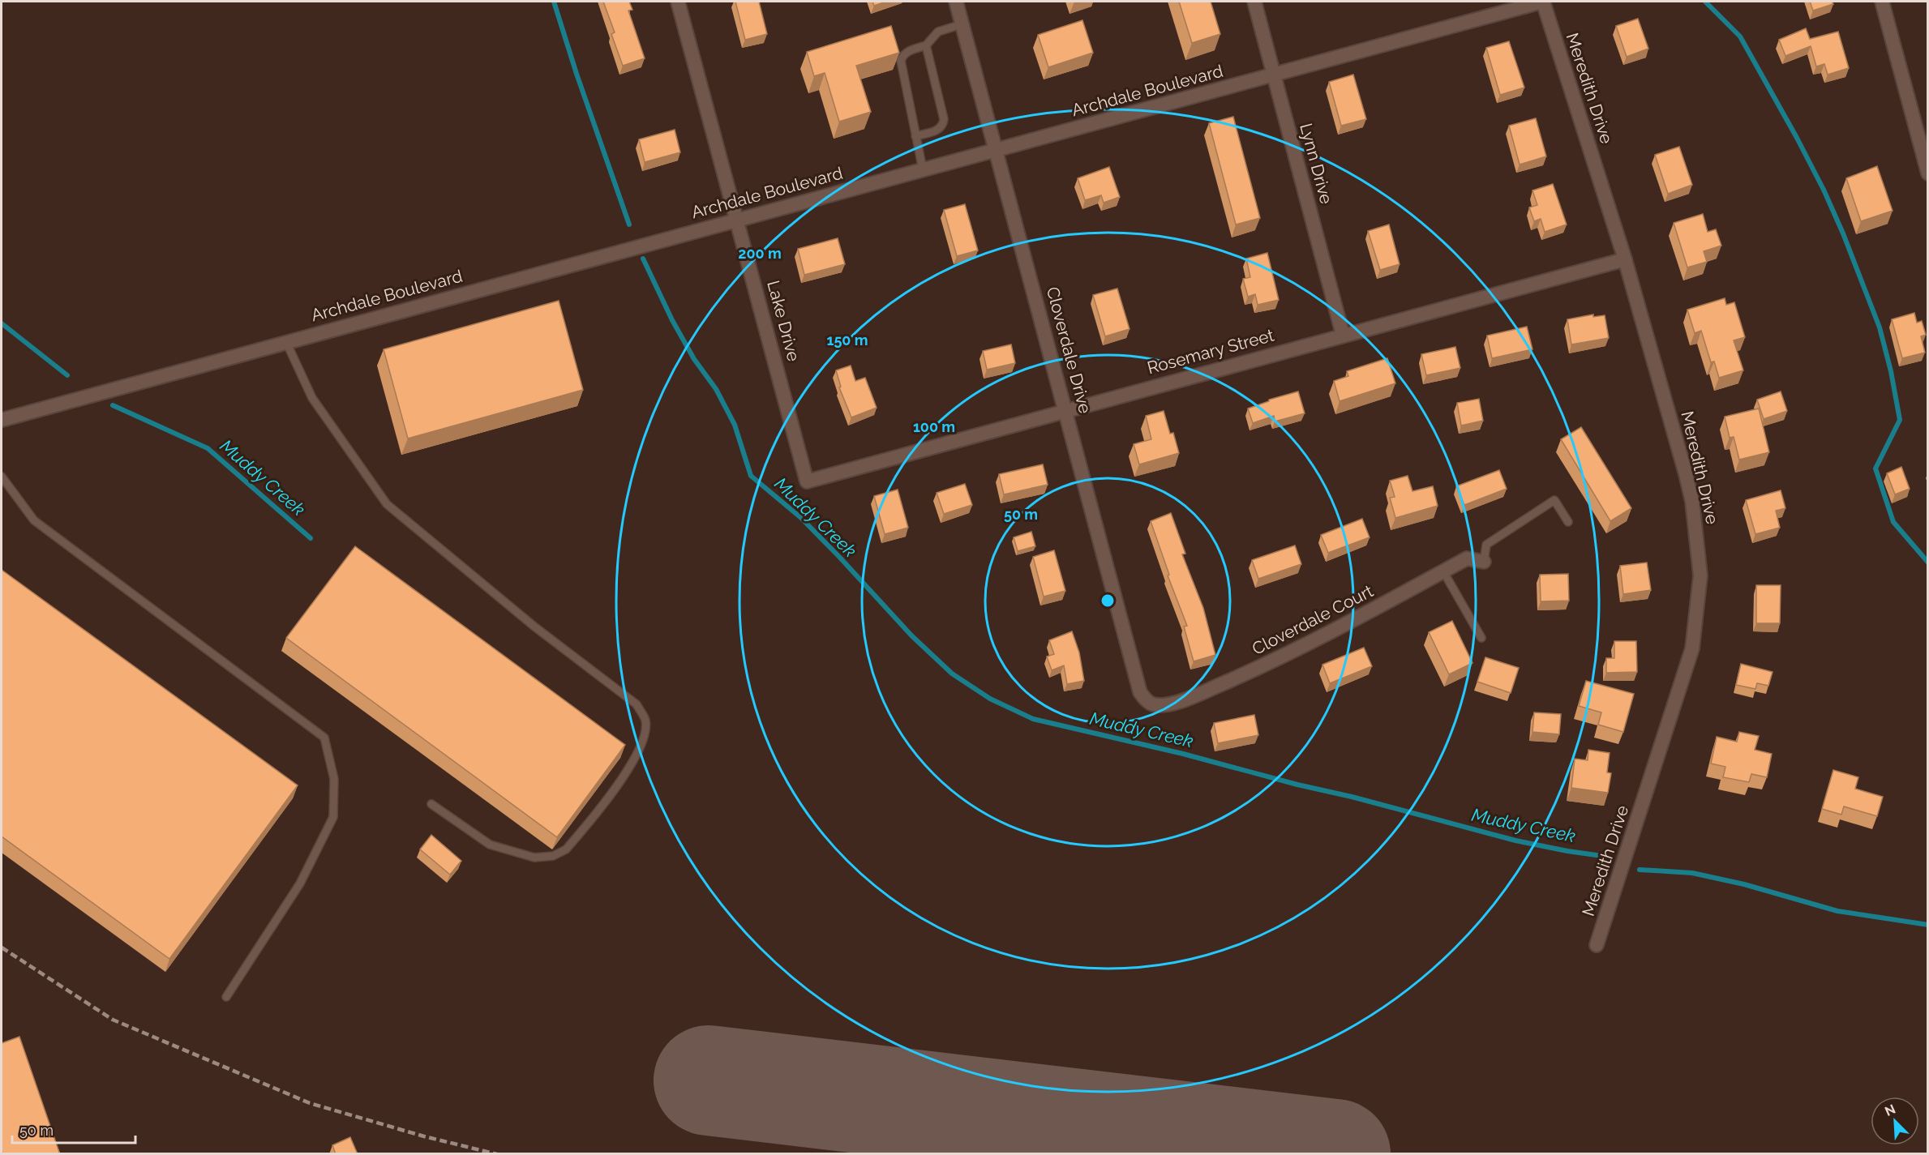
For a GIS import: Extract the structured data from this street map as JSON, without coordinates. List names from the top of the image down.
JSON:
{
  "streets": {
    "street": [
      "Meredith Drive",
      "Archdale Boulevard",
      "Lynn Drive",
      "Lake Drive",
      "Cloverdale Drive",
      "Rosemary Street",
      "Cloverdale Court"
    ]
  },
  "crossings": [
    ["Meredith Drive", "Archdale Boulevard"],
    ["Meredith Drive", "Rosemary Street"],
    ["Archdale Boulevard", "Lynn Drive"],
    ["Archdale Boulevard", "Lake Drive"],
    ["Archdale Boulevard", "Cloverdale Drive"],
    ["Lynn Drive", "Rosemary Street"],
    ["Lake Drive", "Rosemary Street"],
    ["Cloverdale Drive", "Rosemary Street"],
    ["Cloverdale Drive", "Cloverdale Court"]
  ],
  "water": ["Muddy Creek"],
  "scale_bar": "50 m",
  "north": "top left",
  "rings": [
    "200 m",
    "150 m",
    "100 m",
    "50 m"
  ]
}
